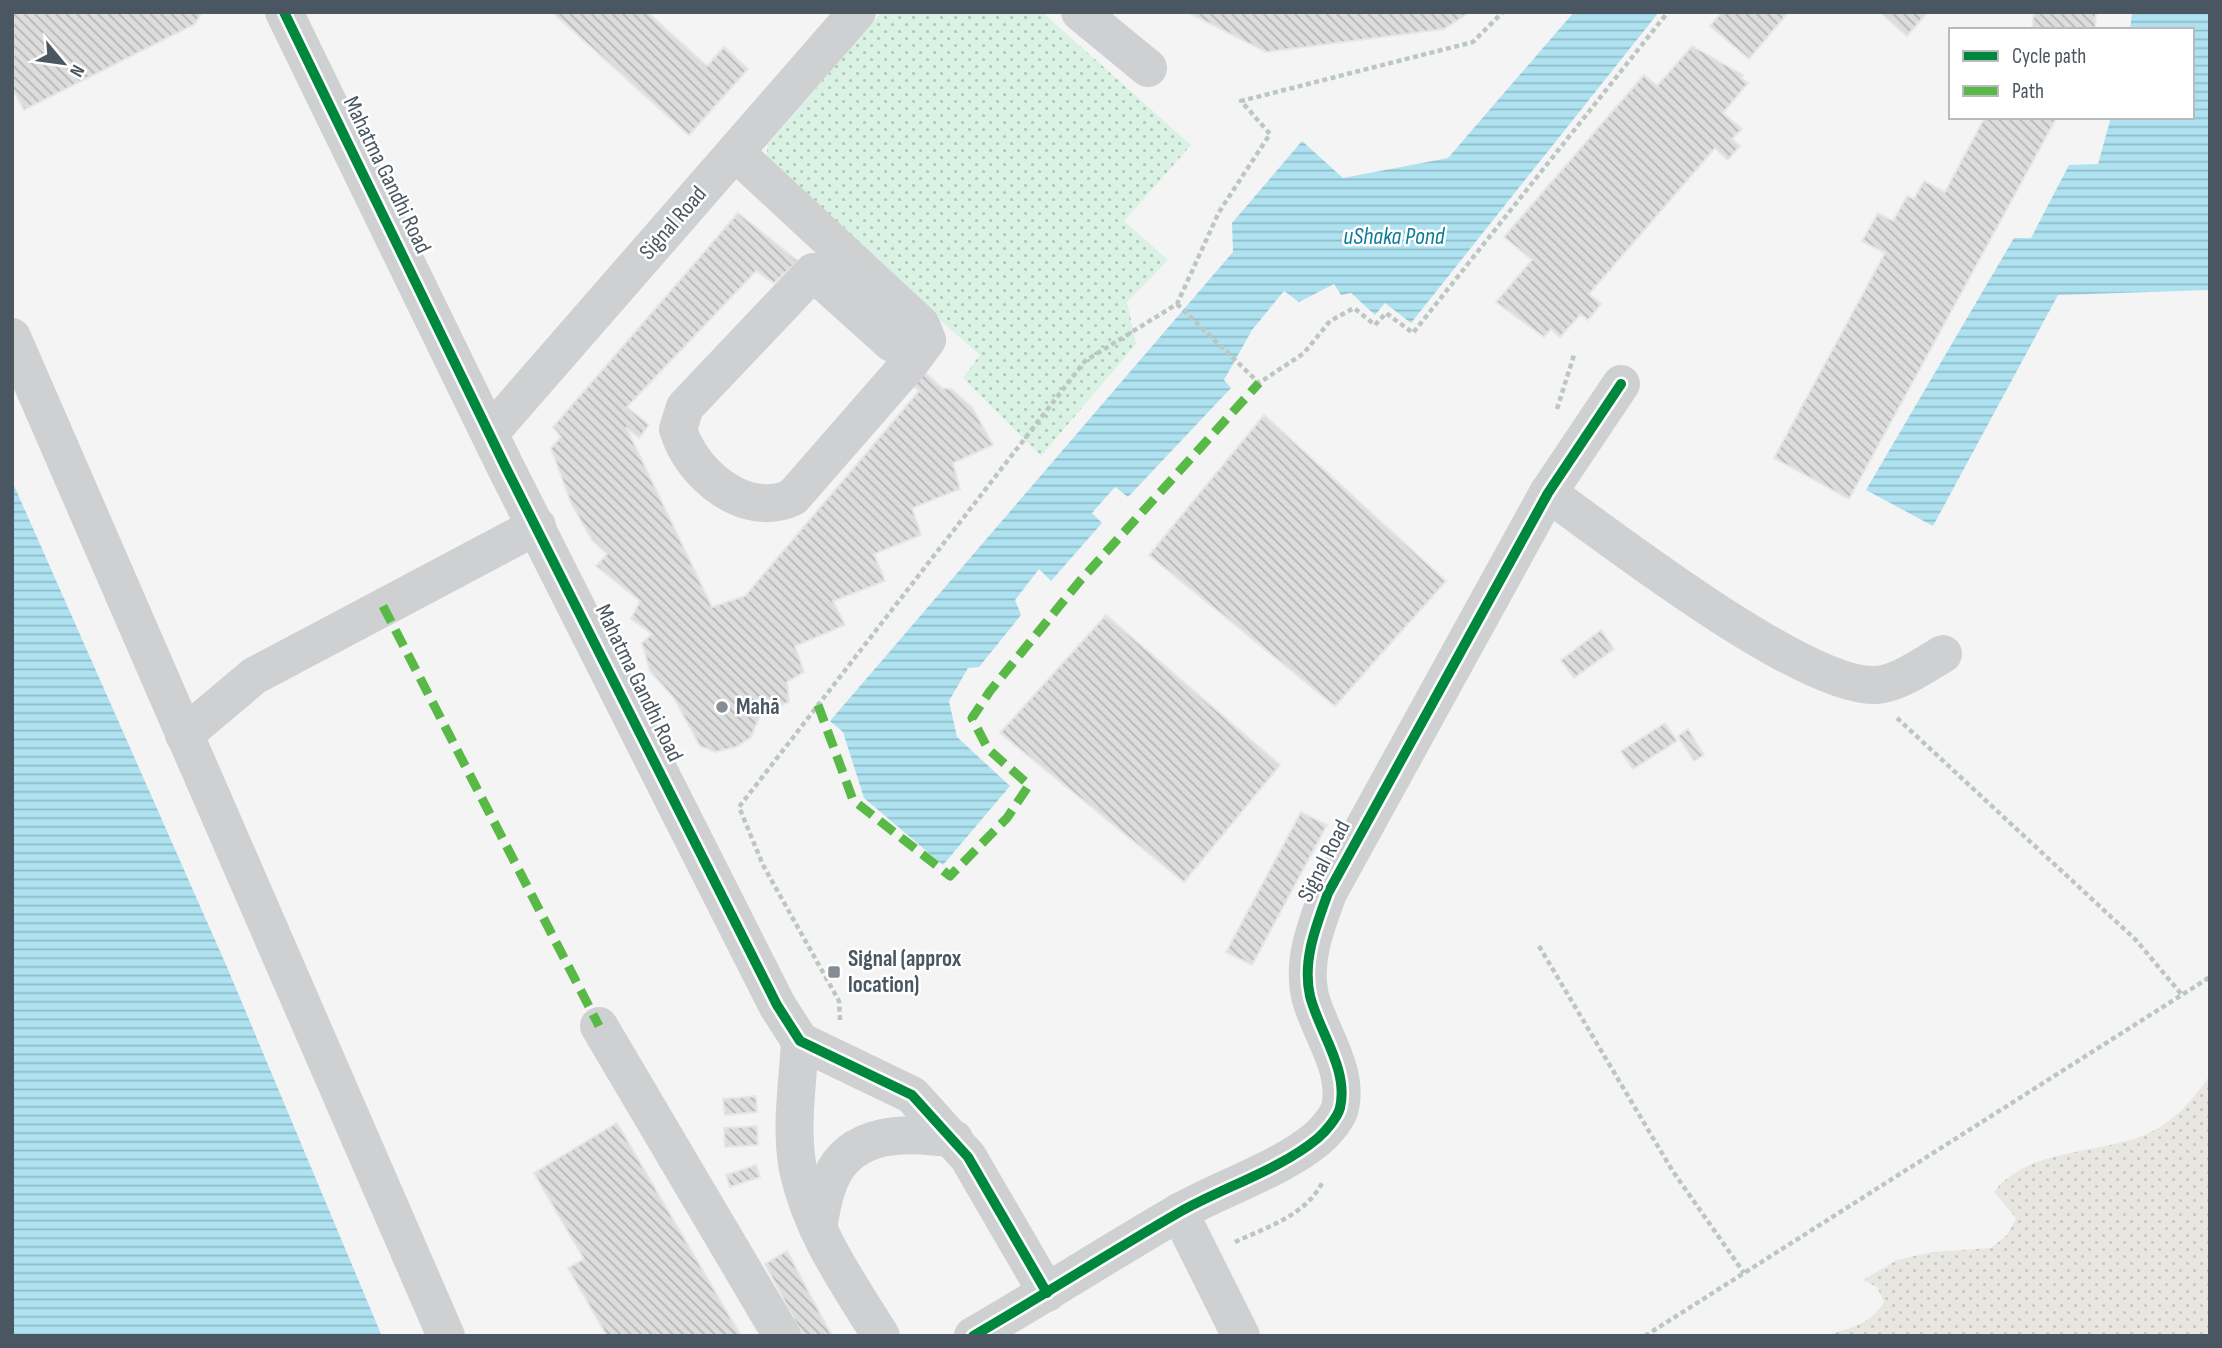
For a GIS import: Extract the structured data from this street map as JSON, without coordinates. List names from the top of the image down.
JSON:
{
  "streets": {
    "street": ["Mahatma Gandhi Road", "Signal Road"]
  },
  "crossings": [
    ["Mahatma Gandhi Road", "Signal Road"]
  ],
  "water": ["uShaka Pond"],
  "places": {
    "other": ["Mahā"],
    "transit": ["Signal (approx location)"]
  },
  "legend": ["Cycle path", "Path"],
  "north": "bottom right"
}
